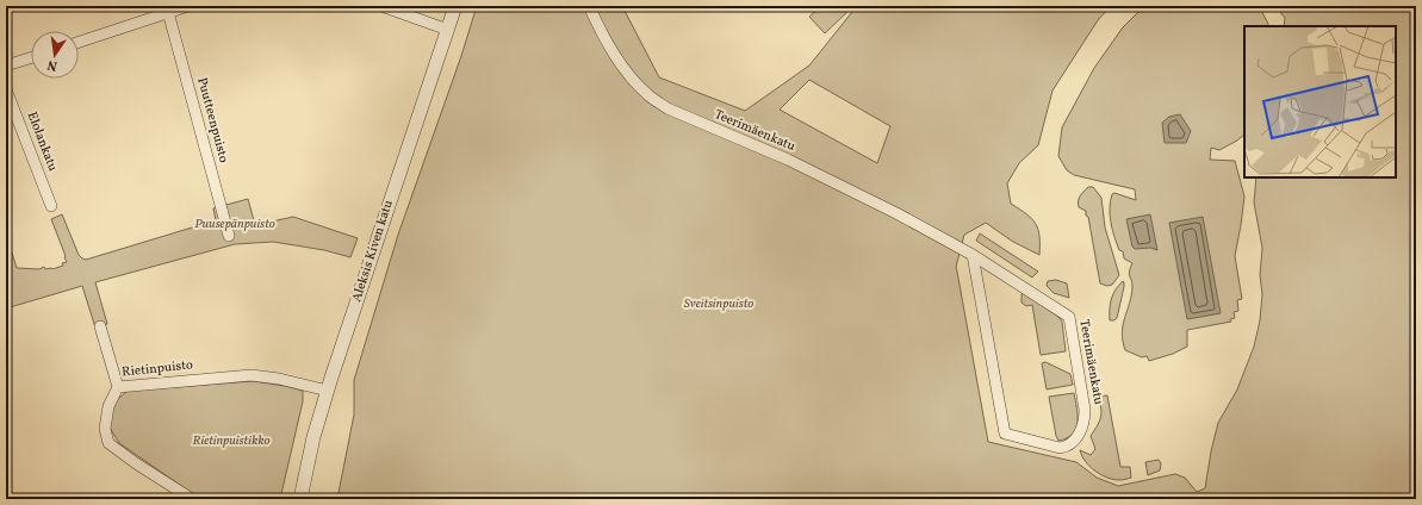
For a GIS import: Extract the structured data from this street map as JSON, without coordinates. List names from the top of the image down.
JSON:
{
  "streets": {
    "street": [
      "Puutteenpuisto",
      "Teerimäenkatu",
      "Elolankatu",
      "Aleksis Kiven katu",
      "Rietinpuisto"
    ]
  },
  "crossings": [
    ["Aleksis Kiven katu", "Rietinpuisto"]
  ],
  "parks": ["Puusepänpuisto", "Sveitsinpuisto", "Rietinpuistikko"],
  "north": "bottom"
}
